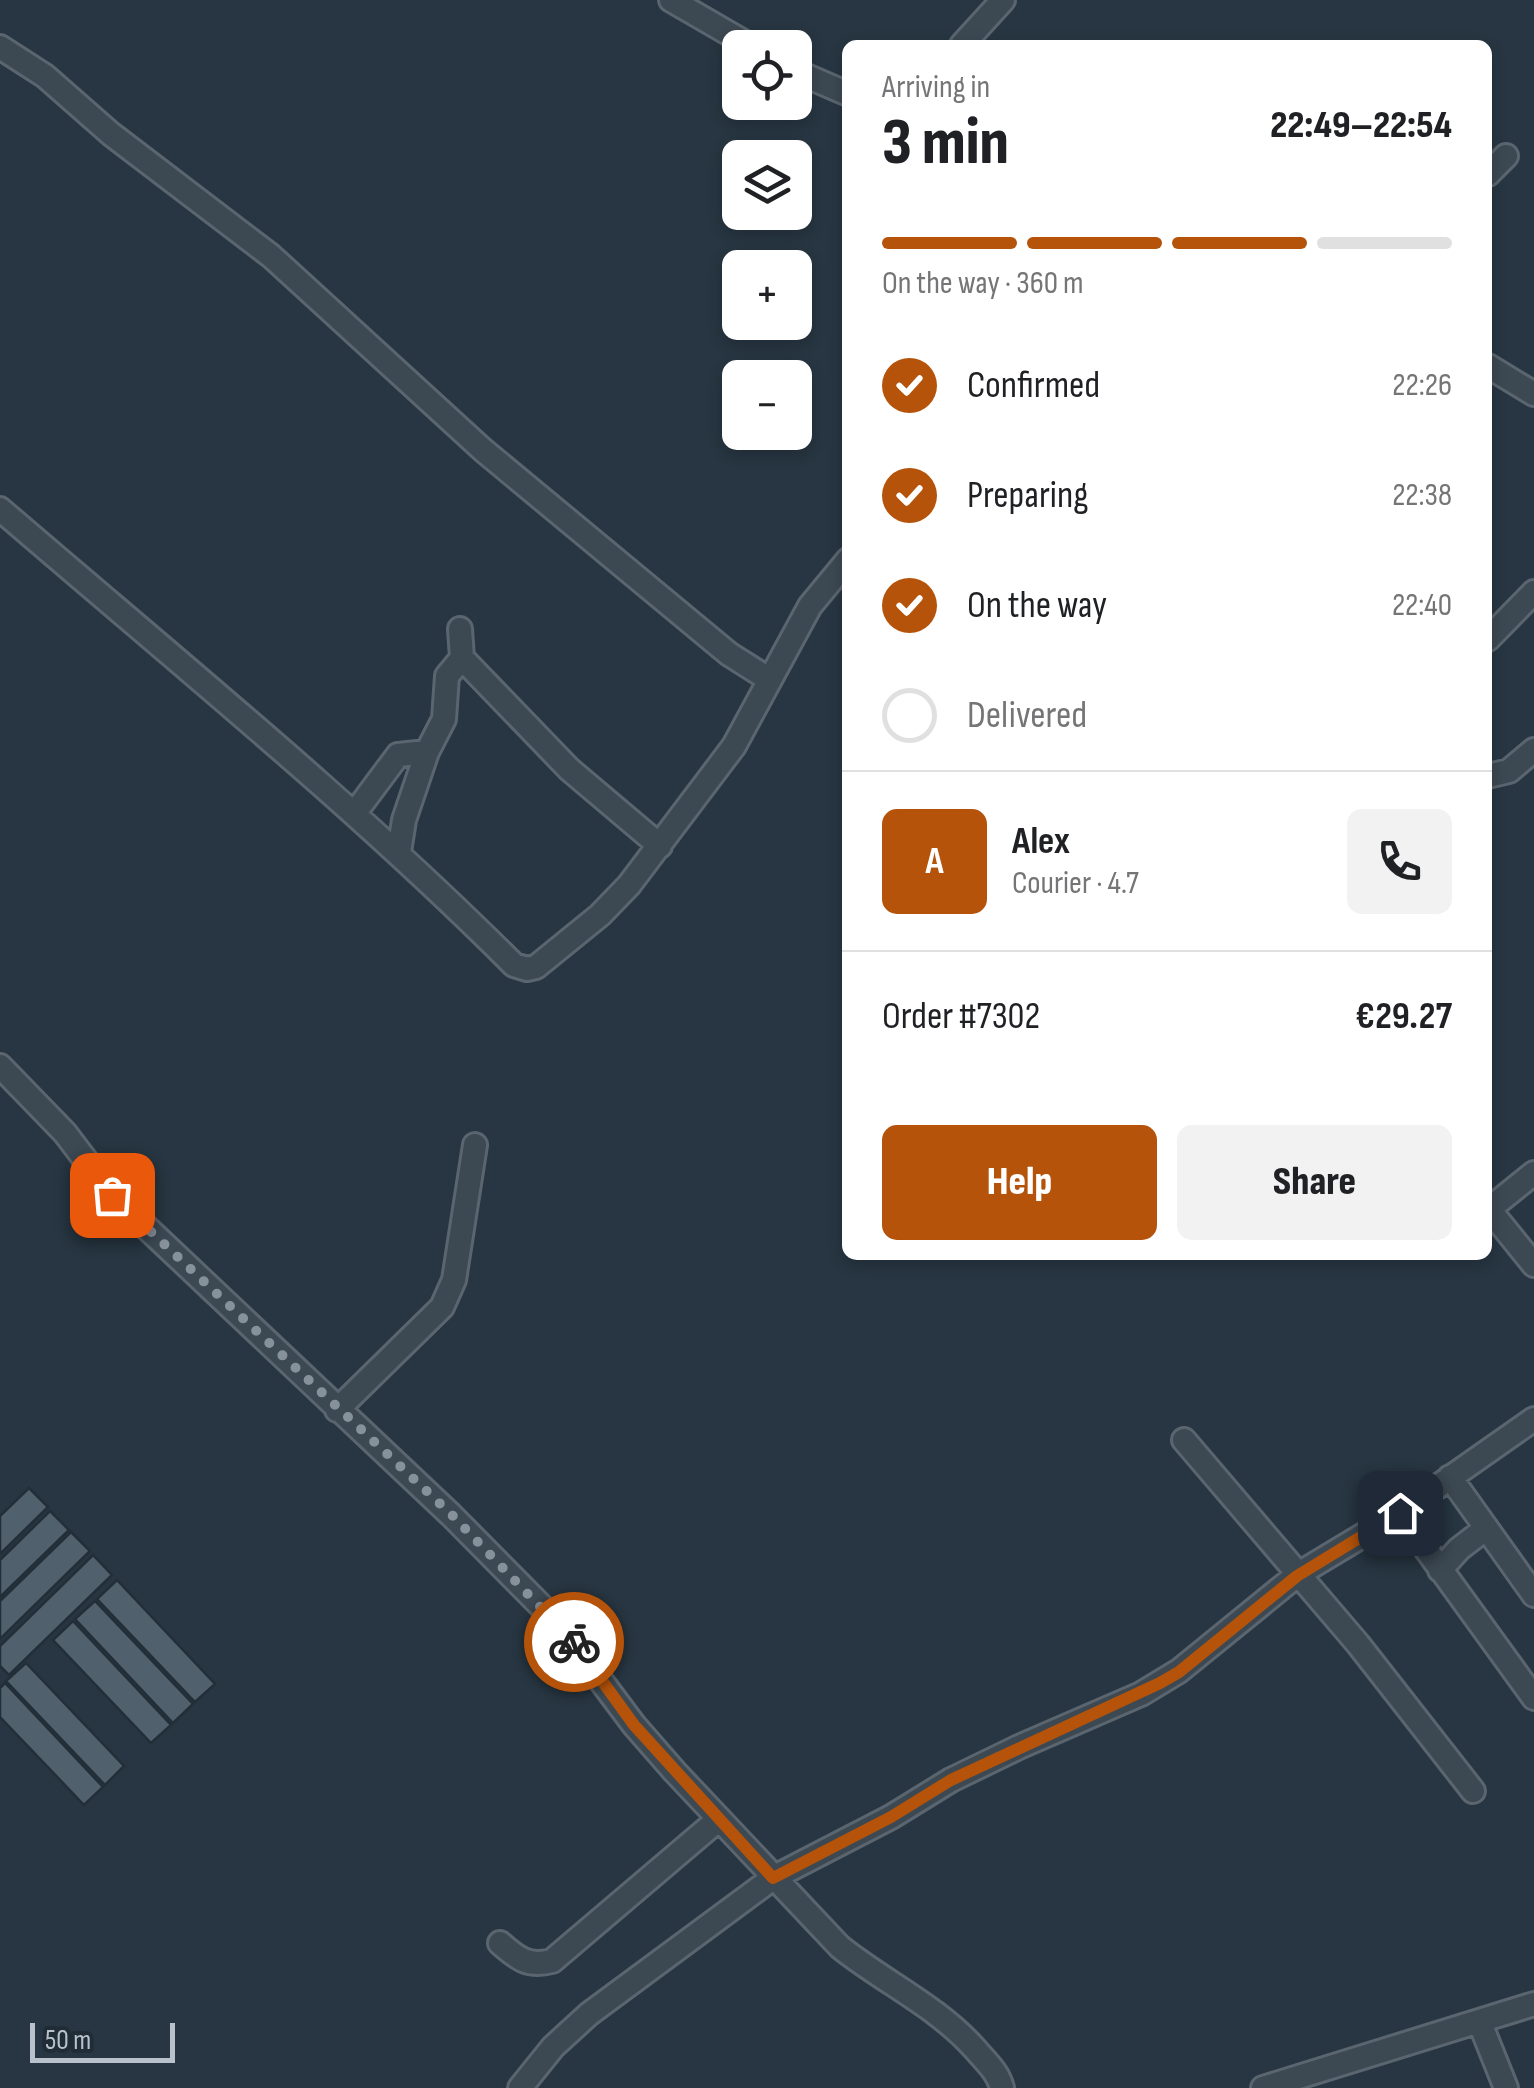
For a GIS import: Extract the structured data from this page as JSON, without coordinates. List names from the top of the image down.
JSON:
{
  "scale_bar": "50 m",
  "page": {
    "map_buttons": ["+", "−"],
    "heading": ["3 min", "Arriving in", "22:49–22:54"],
    "panel": [
      "Alex",
      "Courier · 4.7",
      "Order #7302",
      "€29.27"
    ],
    "bar": "On the way · 360 m",
    "list": [
      ["Confirmed", "22:26"],
      ["Preparing", "22:38"],
      ["On the way", "22:40"],
      "Delivered"
    ],
    "round": "A",
    "buttons": ["Help", "Share"],
    "scale": "50 m"
  }
}
